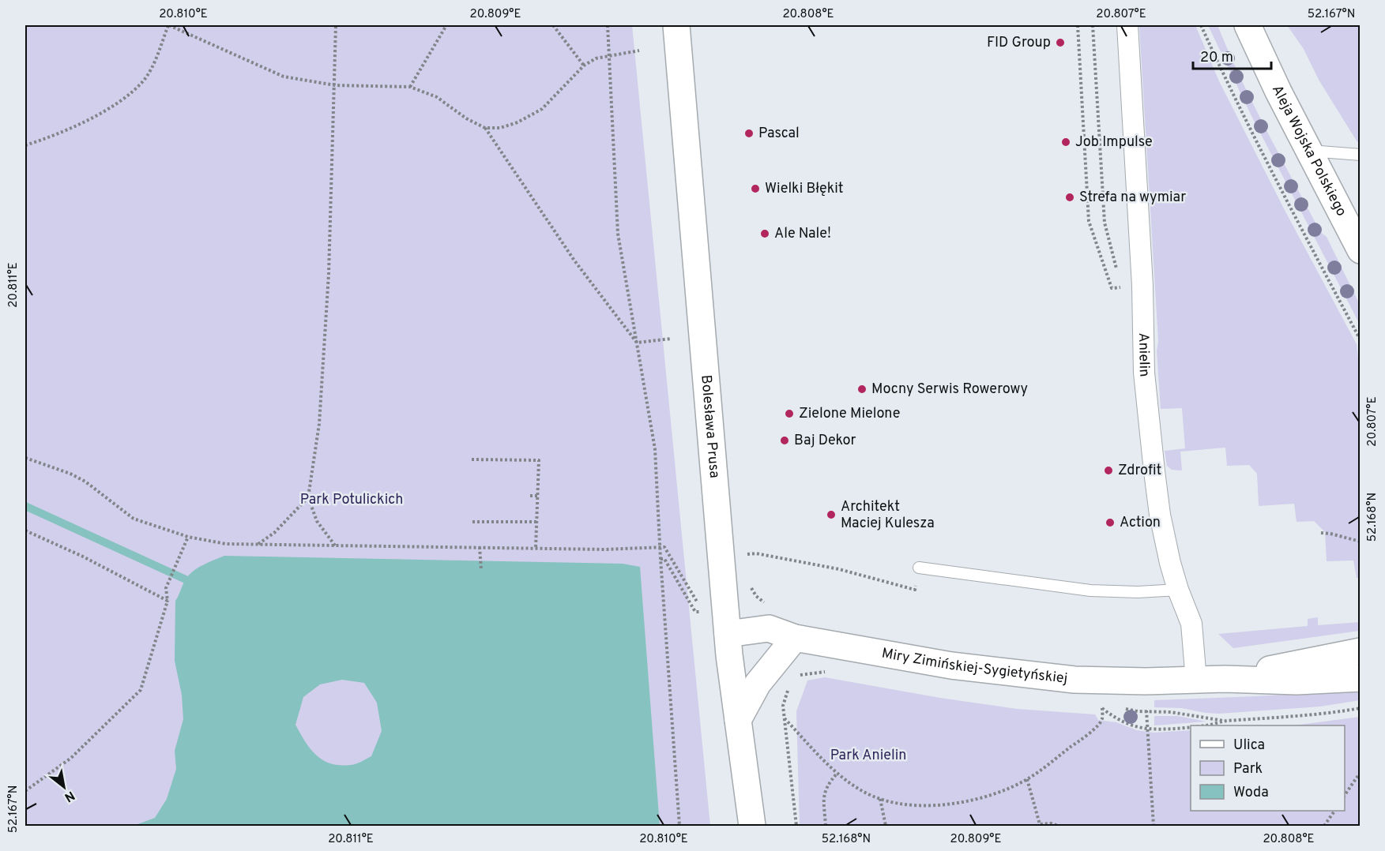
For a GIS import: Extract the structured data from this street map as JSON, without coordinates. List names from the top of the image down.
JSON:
{
  "streets": {
    "street": [
      "Aleja Wojska Polskiego",
      "Anielin",
      "Bolesława Prusa",
      "Miry Zimińskiej-Sygietyńskiej"
    ]
  },
  "crossings": [
    ["Anielin", "Miry Zimińskiej-Sygietyńskiej"],
    ["Bolesława Prusa", "Miry Zimińskiej-Sygietyńskiej"]
  ],
  "parks": ["Park Potulickich", "Park Anielin"],
  "places": [
    "FID Group",
    "Pascal",
    "Job Impulse",
    "Wielki Błękit",
    "Strefa na wymiar",
    "Ale Nale!",
    "Mocny Serwis Rowerowy",
    "Zielone Mielone",
    "Baj Dekor",
    "Zdrofit",
    "Architekt Maciej Kulesza",
    "Action"
  ],
  "legend": ["Ulica", "Park", "Woda"],
  "scale_bar": "20 m",
  "north": "bottom right",
  "coordinates": [
    "20.810°E",
    "20.809°E",
    "20.808°E",
    "20.807°E",
    "52.167°N",
    "20.811°E",
    "52.168°N"
  ]
}
